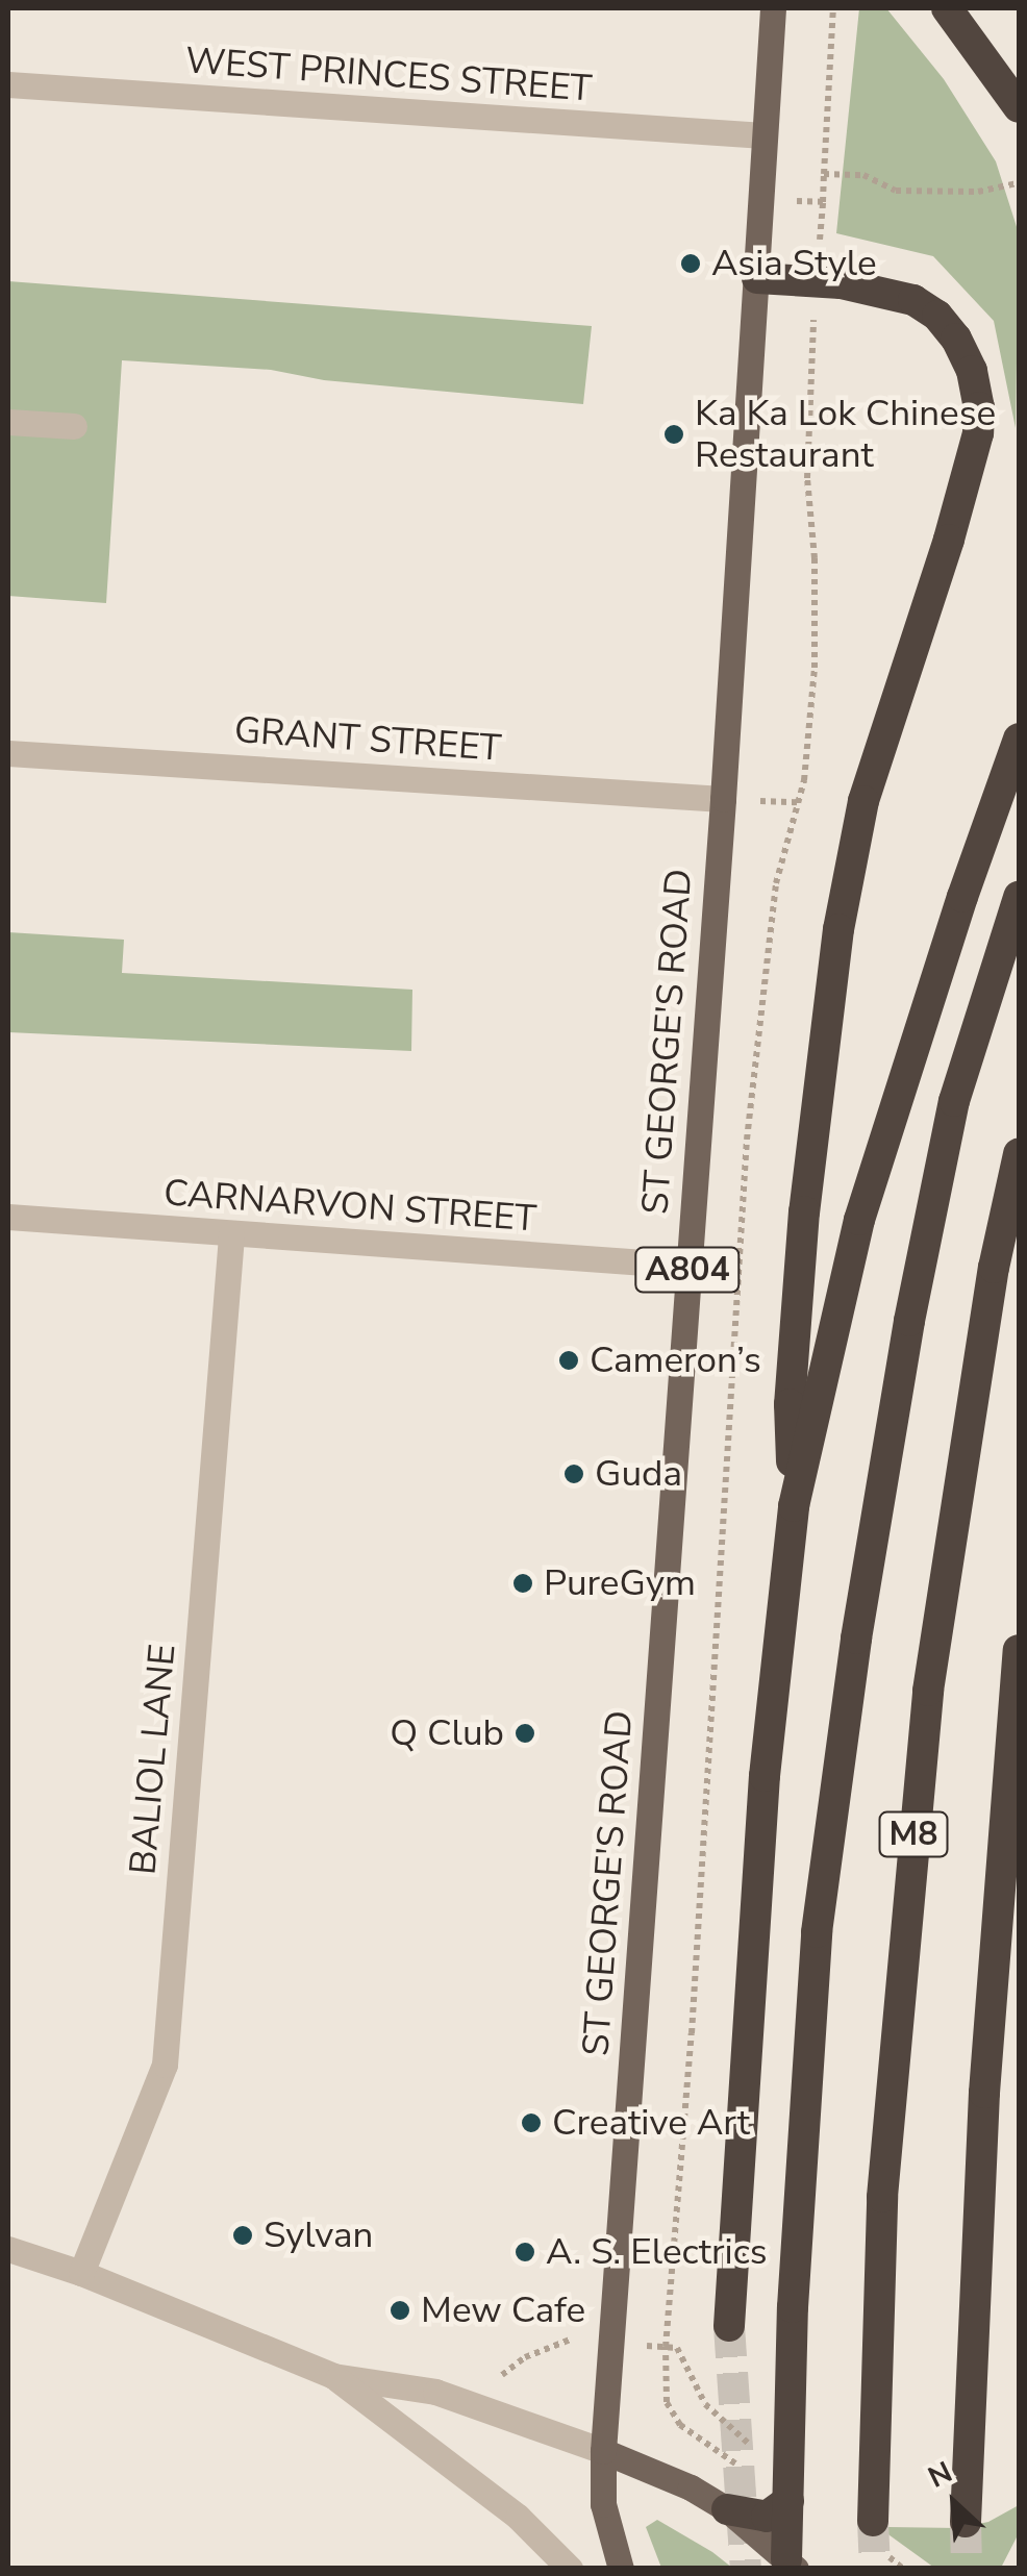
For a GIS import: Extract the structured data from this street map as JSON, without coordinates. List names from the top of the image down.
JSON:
{
  "streets": {
    "highway": ["M8"],
    "main road": ["ST GEORGE'S ROAD", "A804"],
    "street": [
      "WEST PRINCES STREET",
      "GRANT STREET",
      "CARNARVON STREET",
      "BALIOL LANE"
    ]
  },
  "crossings": [
    ["WEST PRINCES STREET", "A804"],
    ["GRANT STREET", "ST GEORGE'S ROAD"],
    ["ST GEORGE'S ROAD", "CARNARVON STREET"],
    ["ST GEORGE'S ROAD", "A804"],
    ["CARNARVON STREET", "BALIOL LANE"]
  ],
  "places": [
    "Asia Style",
    "Ka Ka Lok Chinese Restaurant",
    "Cameron’s",
    "Guda",
    "PureGym",
    "Q Club",
    "Creative Art",
    "Sylvan",
    "A. S. Electrics",
    "Mew Cafe"
  ],
  "north": "top left"
}
